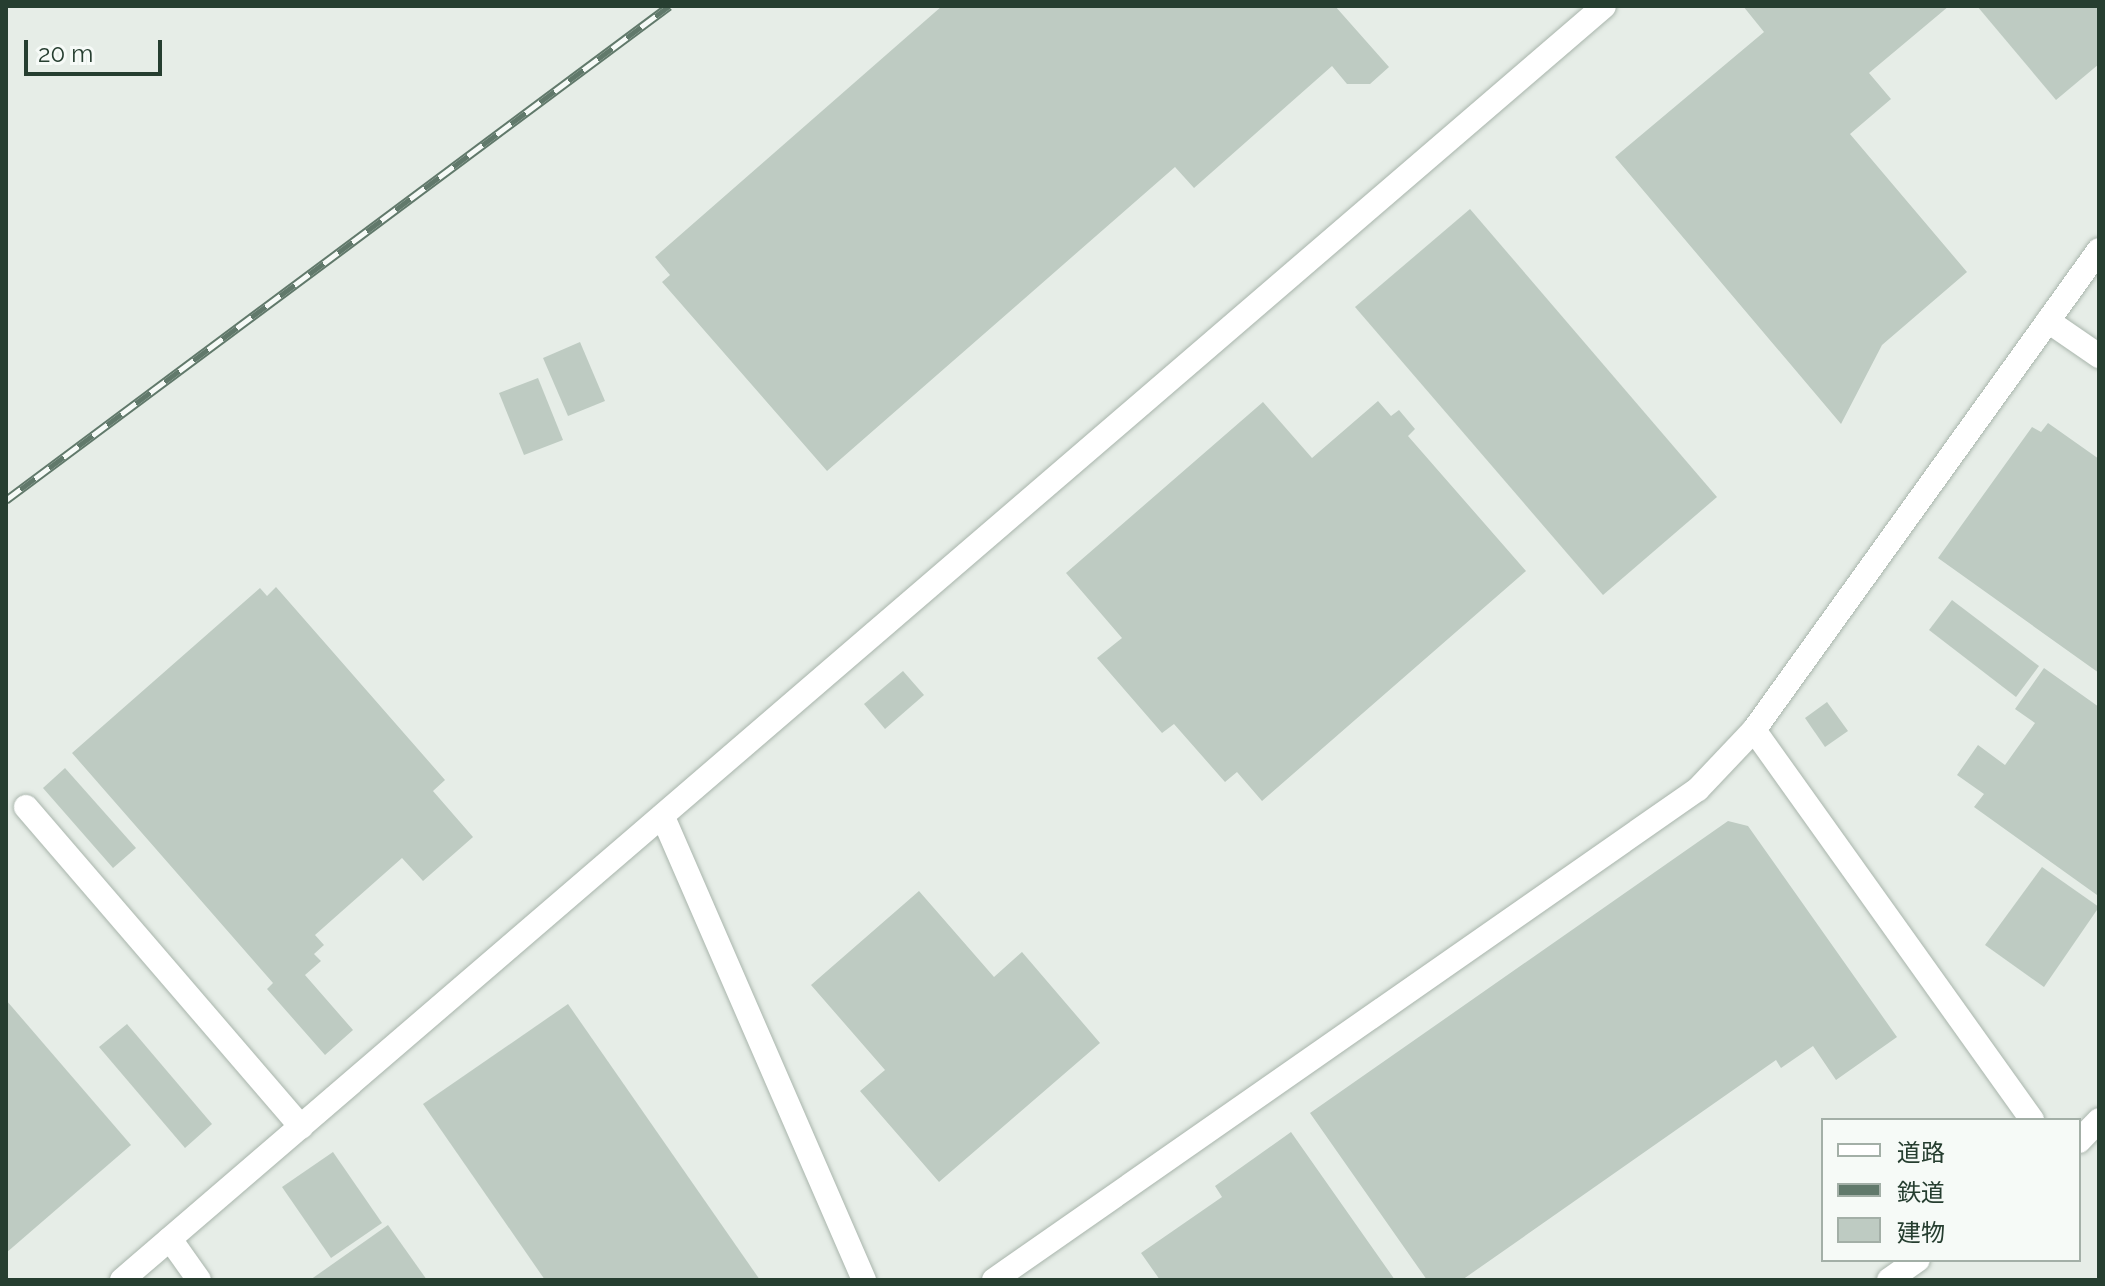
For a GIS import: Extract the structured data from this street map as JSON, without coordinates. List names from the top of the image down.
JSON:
{
  "legend": ["道路", "鉄道", "建物"],
  "scale_bar": "20 m"
}
